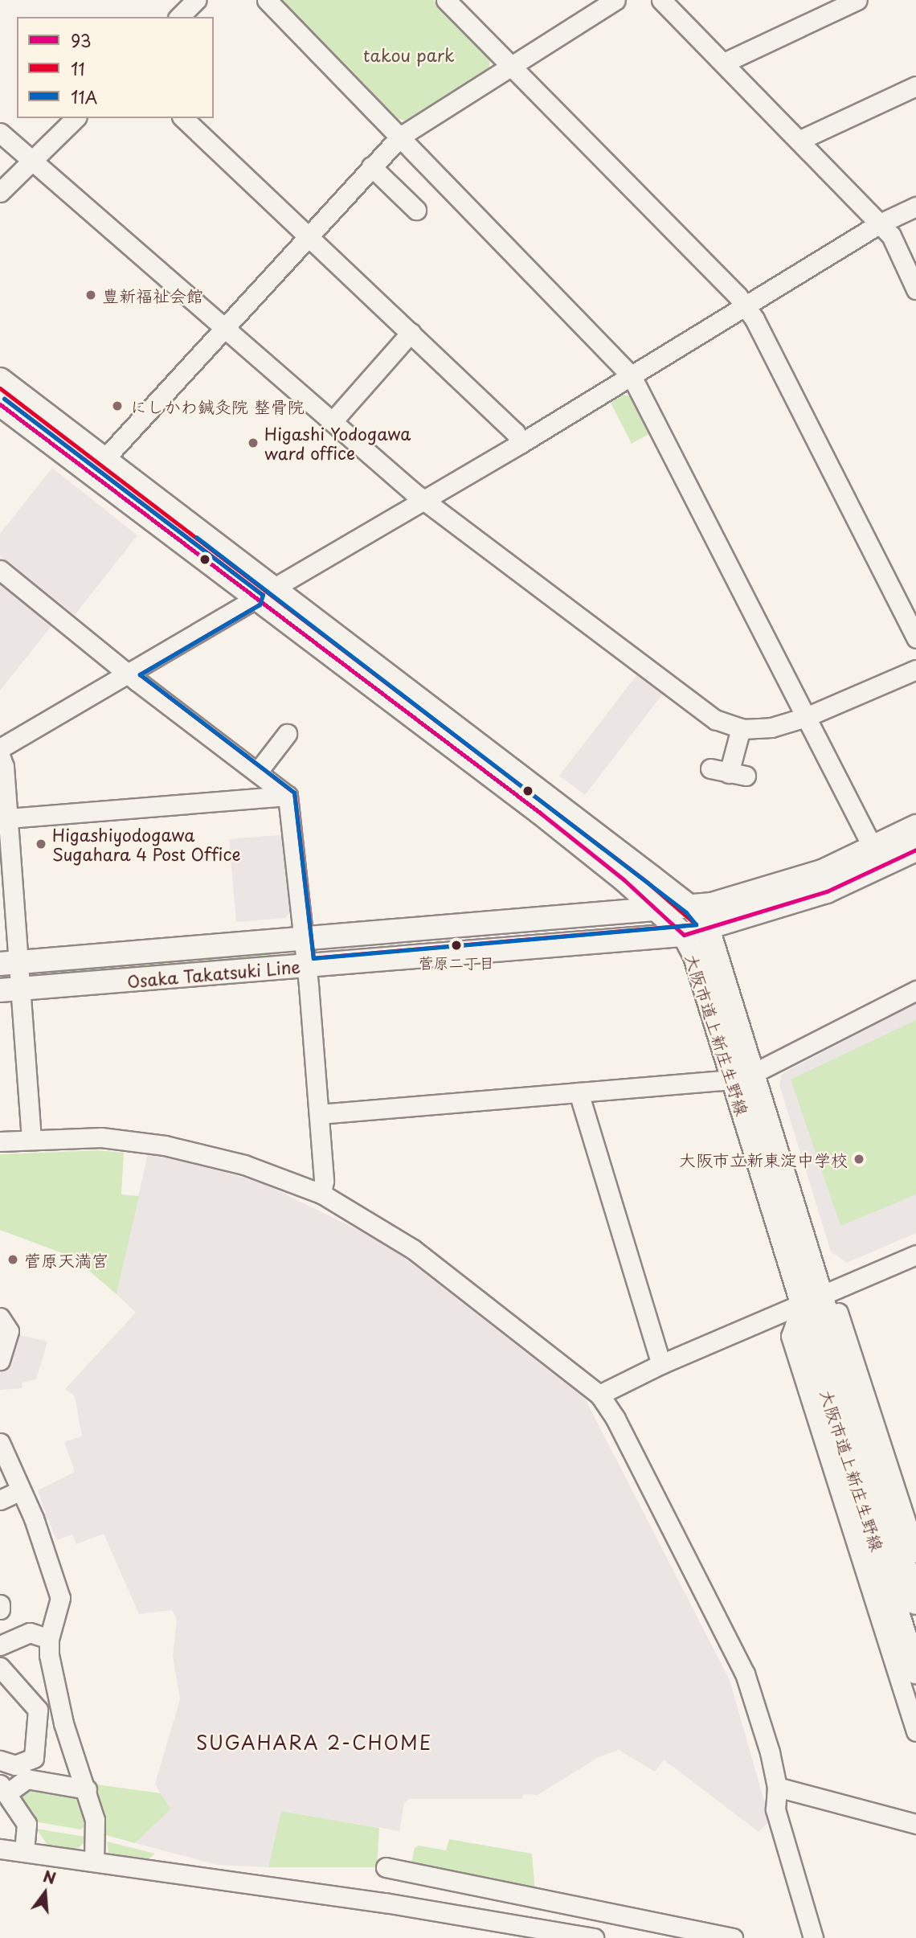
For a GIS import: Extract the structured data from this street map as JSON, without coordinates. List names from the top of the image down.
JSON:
{
  "streets": {
    "main road": ["Osaka Takatsuki Line", "大阪市道上新庄生野線"]
  },
  "crossings": [
    ["Osaka Takatsuki Line", "大阪市道上新庄生野線"]
  ],
  "districts": ["SUGAHARA 2-CHOME"],
  "parks": ["takou park"],
  "places": [
    "豊新福祉会館",
    "にしかわ鍼灸院 整骨院",
    "Higashi Yodogawa ward office",
    "Higashiyodogawa Sugahara 4 Post Office",
    "菅原二丁目",
    "大阪市立新東淀中学校",
    "菅原天満宮"
  ],
  "lines": ["transit line 11", "transit line 11A", "transit line 93"],
  "legend": ["93", "11", "11A"],
  "north": "top"
}
